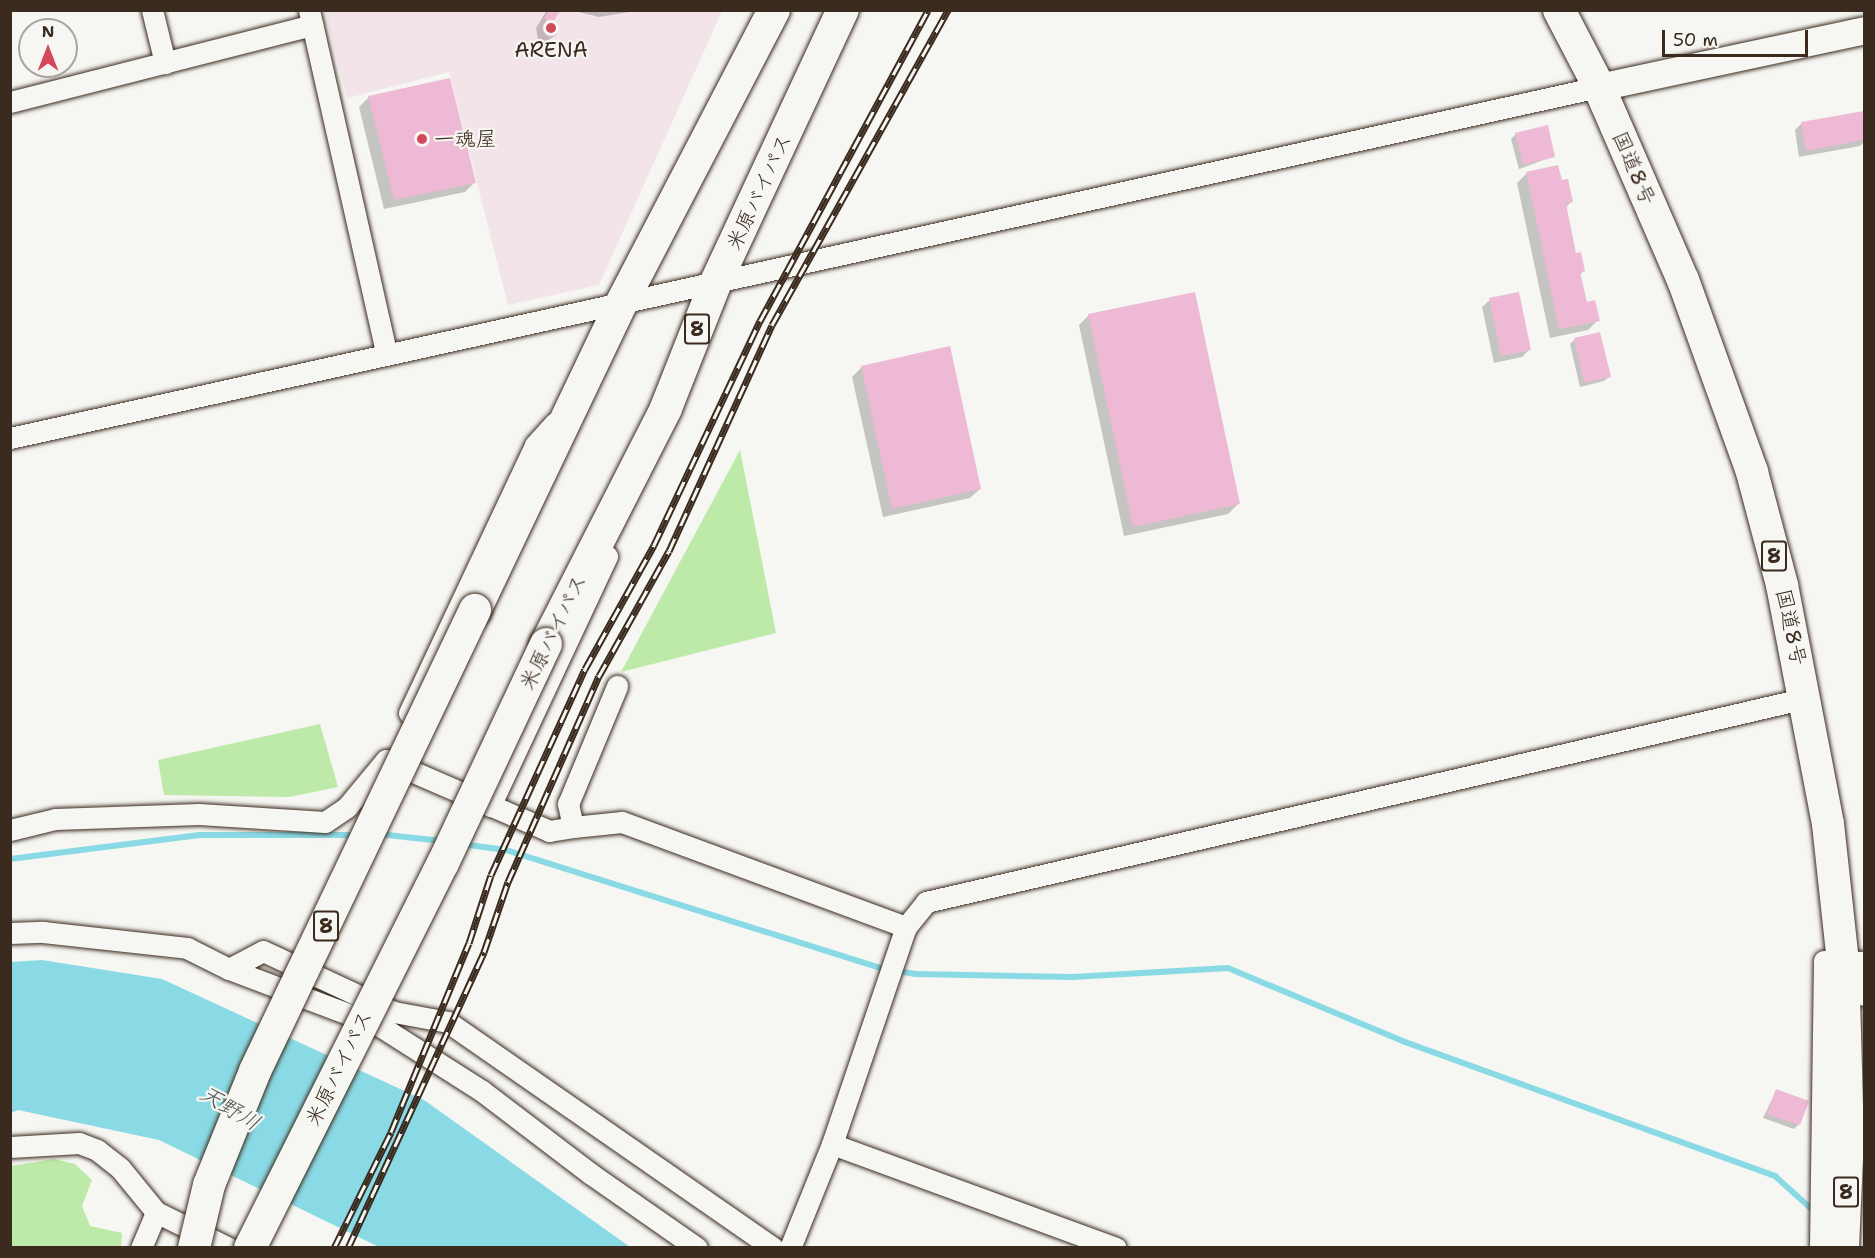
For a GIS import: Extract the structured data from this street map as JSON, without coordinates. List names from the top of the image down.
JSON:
{
  "streets": {
    "highway": ["国道8号", "米原バイパス", "8"]
  },
  "water": ["天野川"],
  "places": ["ARENA", "一魂屋"],
  "scale_bar": "50 m",
  "north": "top"
}
